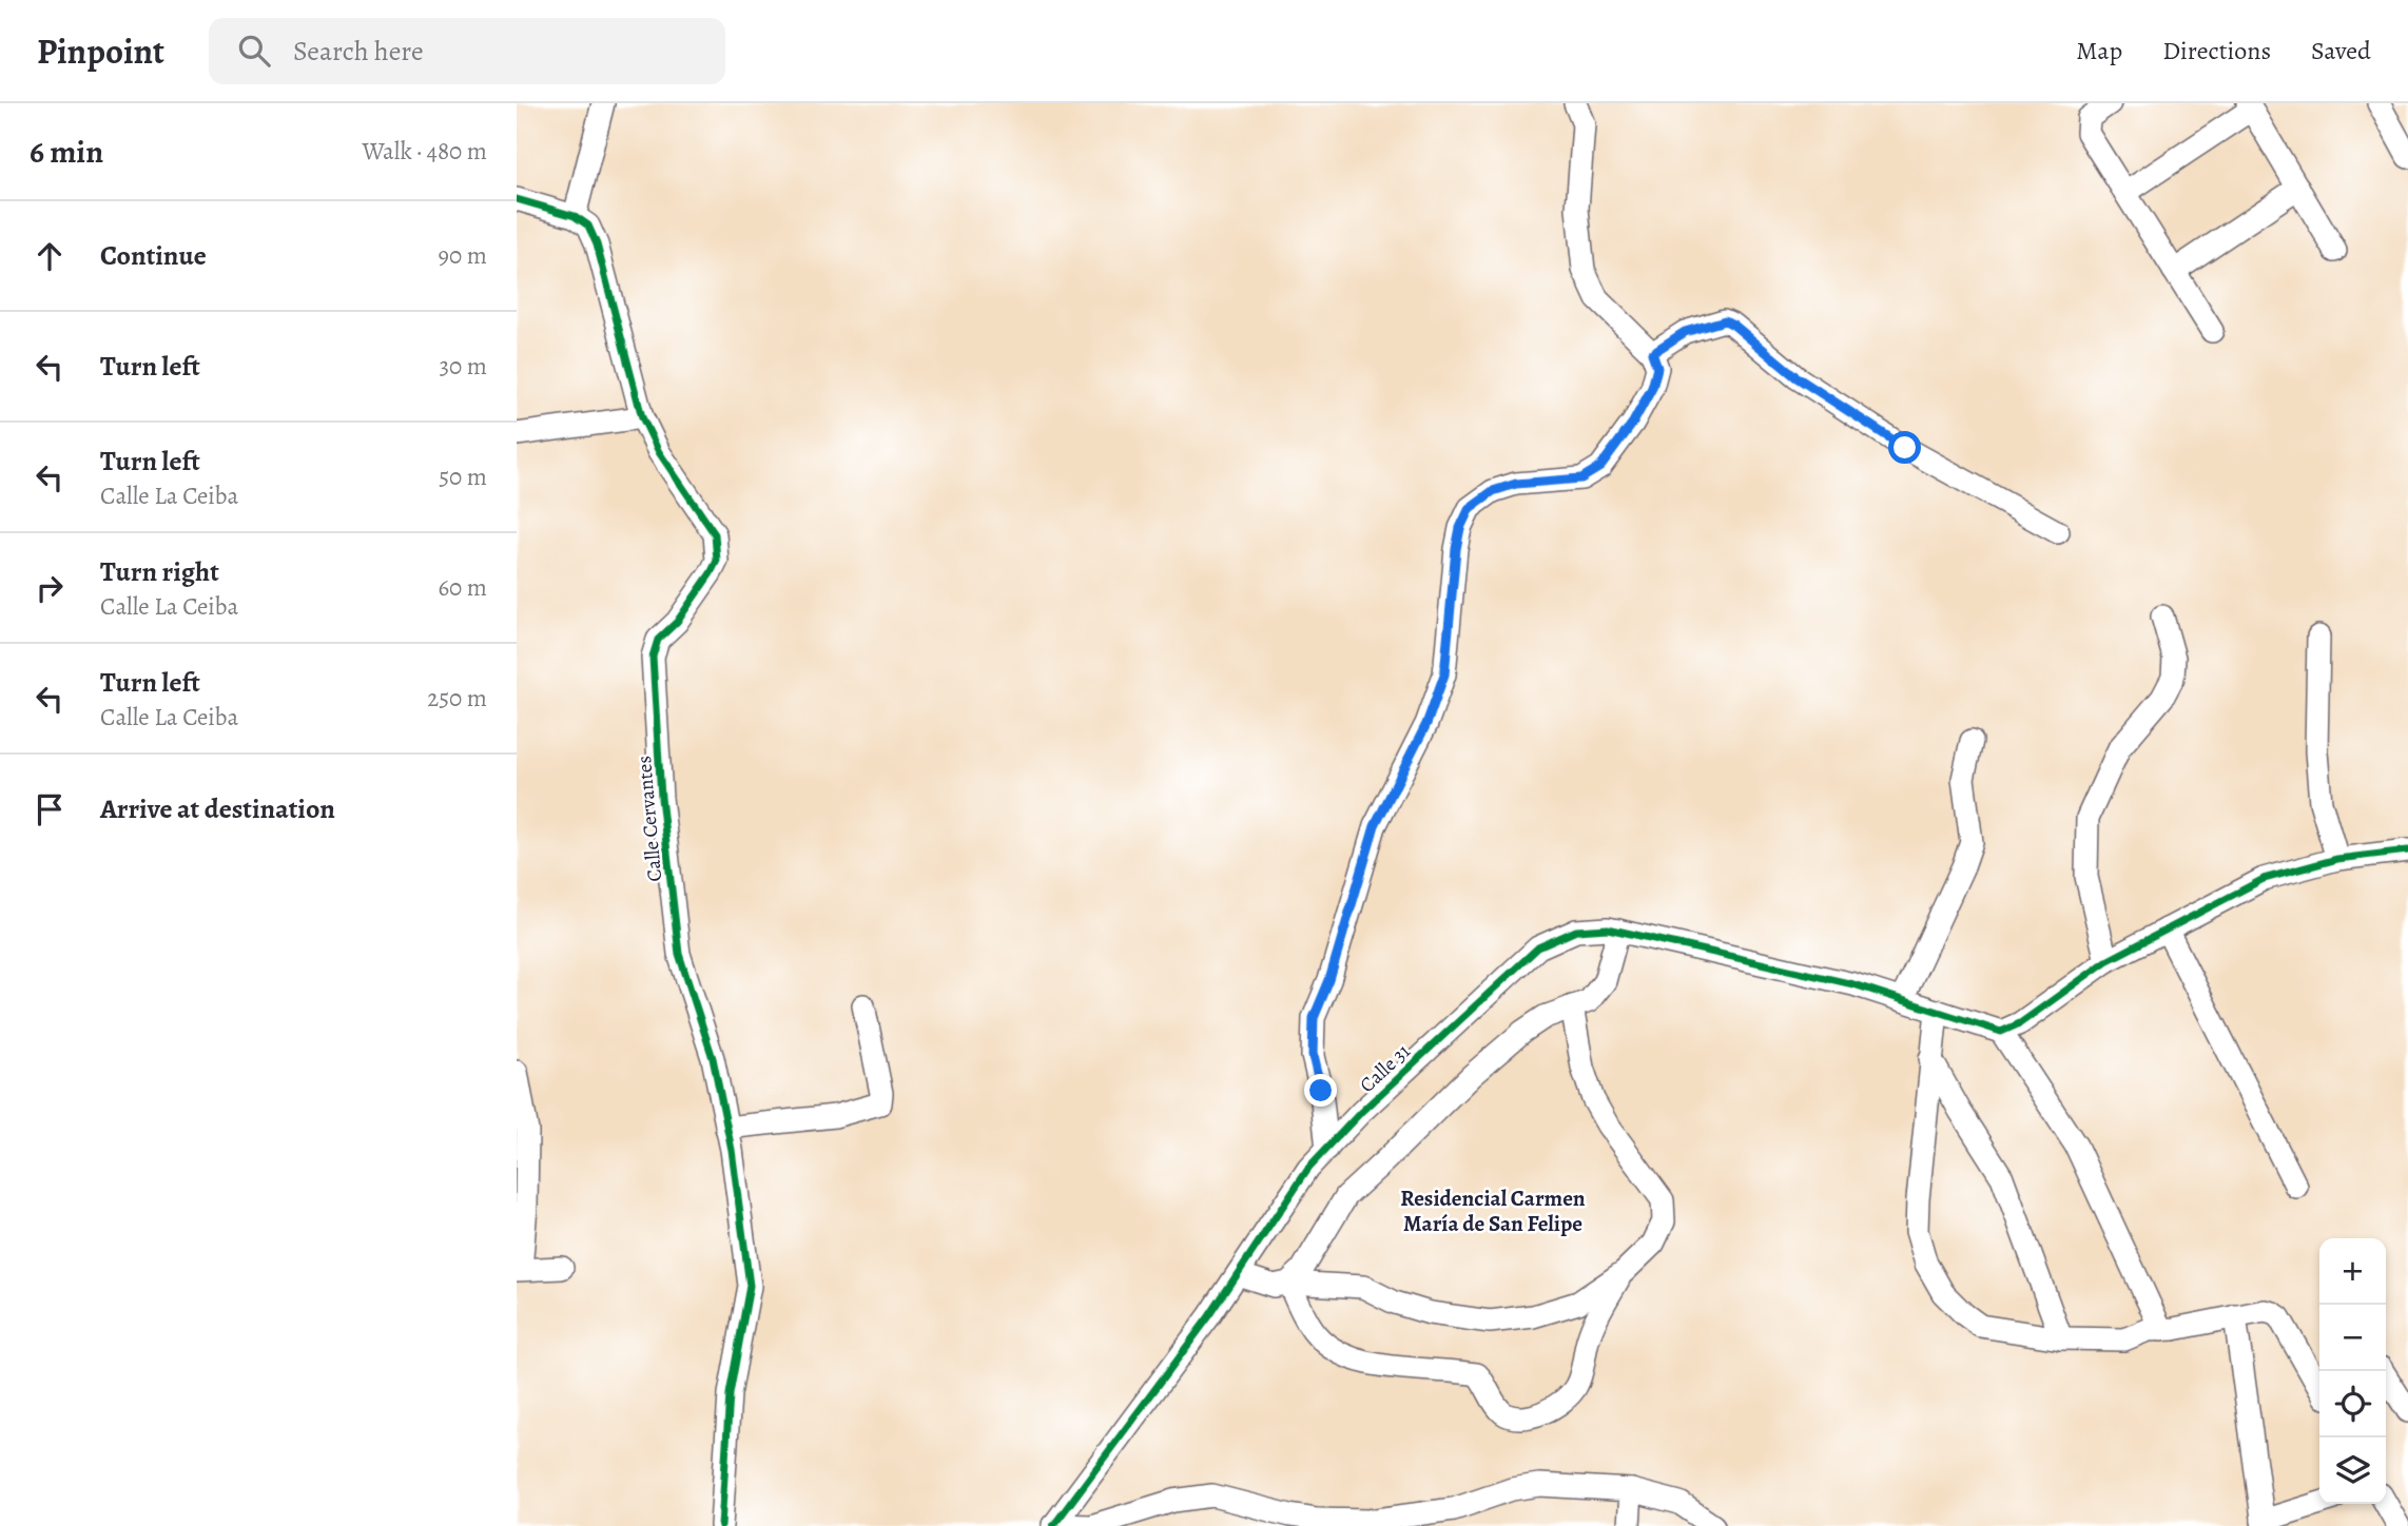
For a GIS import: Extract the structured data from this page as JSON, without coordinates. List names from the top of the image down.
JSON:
{
  "streets": {
    "street": ["Calle Cervantes", "Calle 31"]
  },
  "districts": ["Residencial Carmen María de San Felipe"],
  "page": {
    "header": "Pinpoint",
    "search": "Search here",
    "nav": ["Map", "Directions", "Saved"],
    "heading": ["6 min", "Walk · 480 m"],
    "list": [
      ["Continue", "90 m"],
      ["Turn left", "30 m"],
      ["Turn left", "Calle La Ceiba", "50 m"],
      ["Turn right", "Calle La Ceiba", "60 m"],
      ["Turn left", "Calle La Ceiba", "250 m"],
      "Arrive at destination"
    ],
    "map_buttons": ["+", "−"]
  }
}
